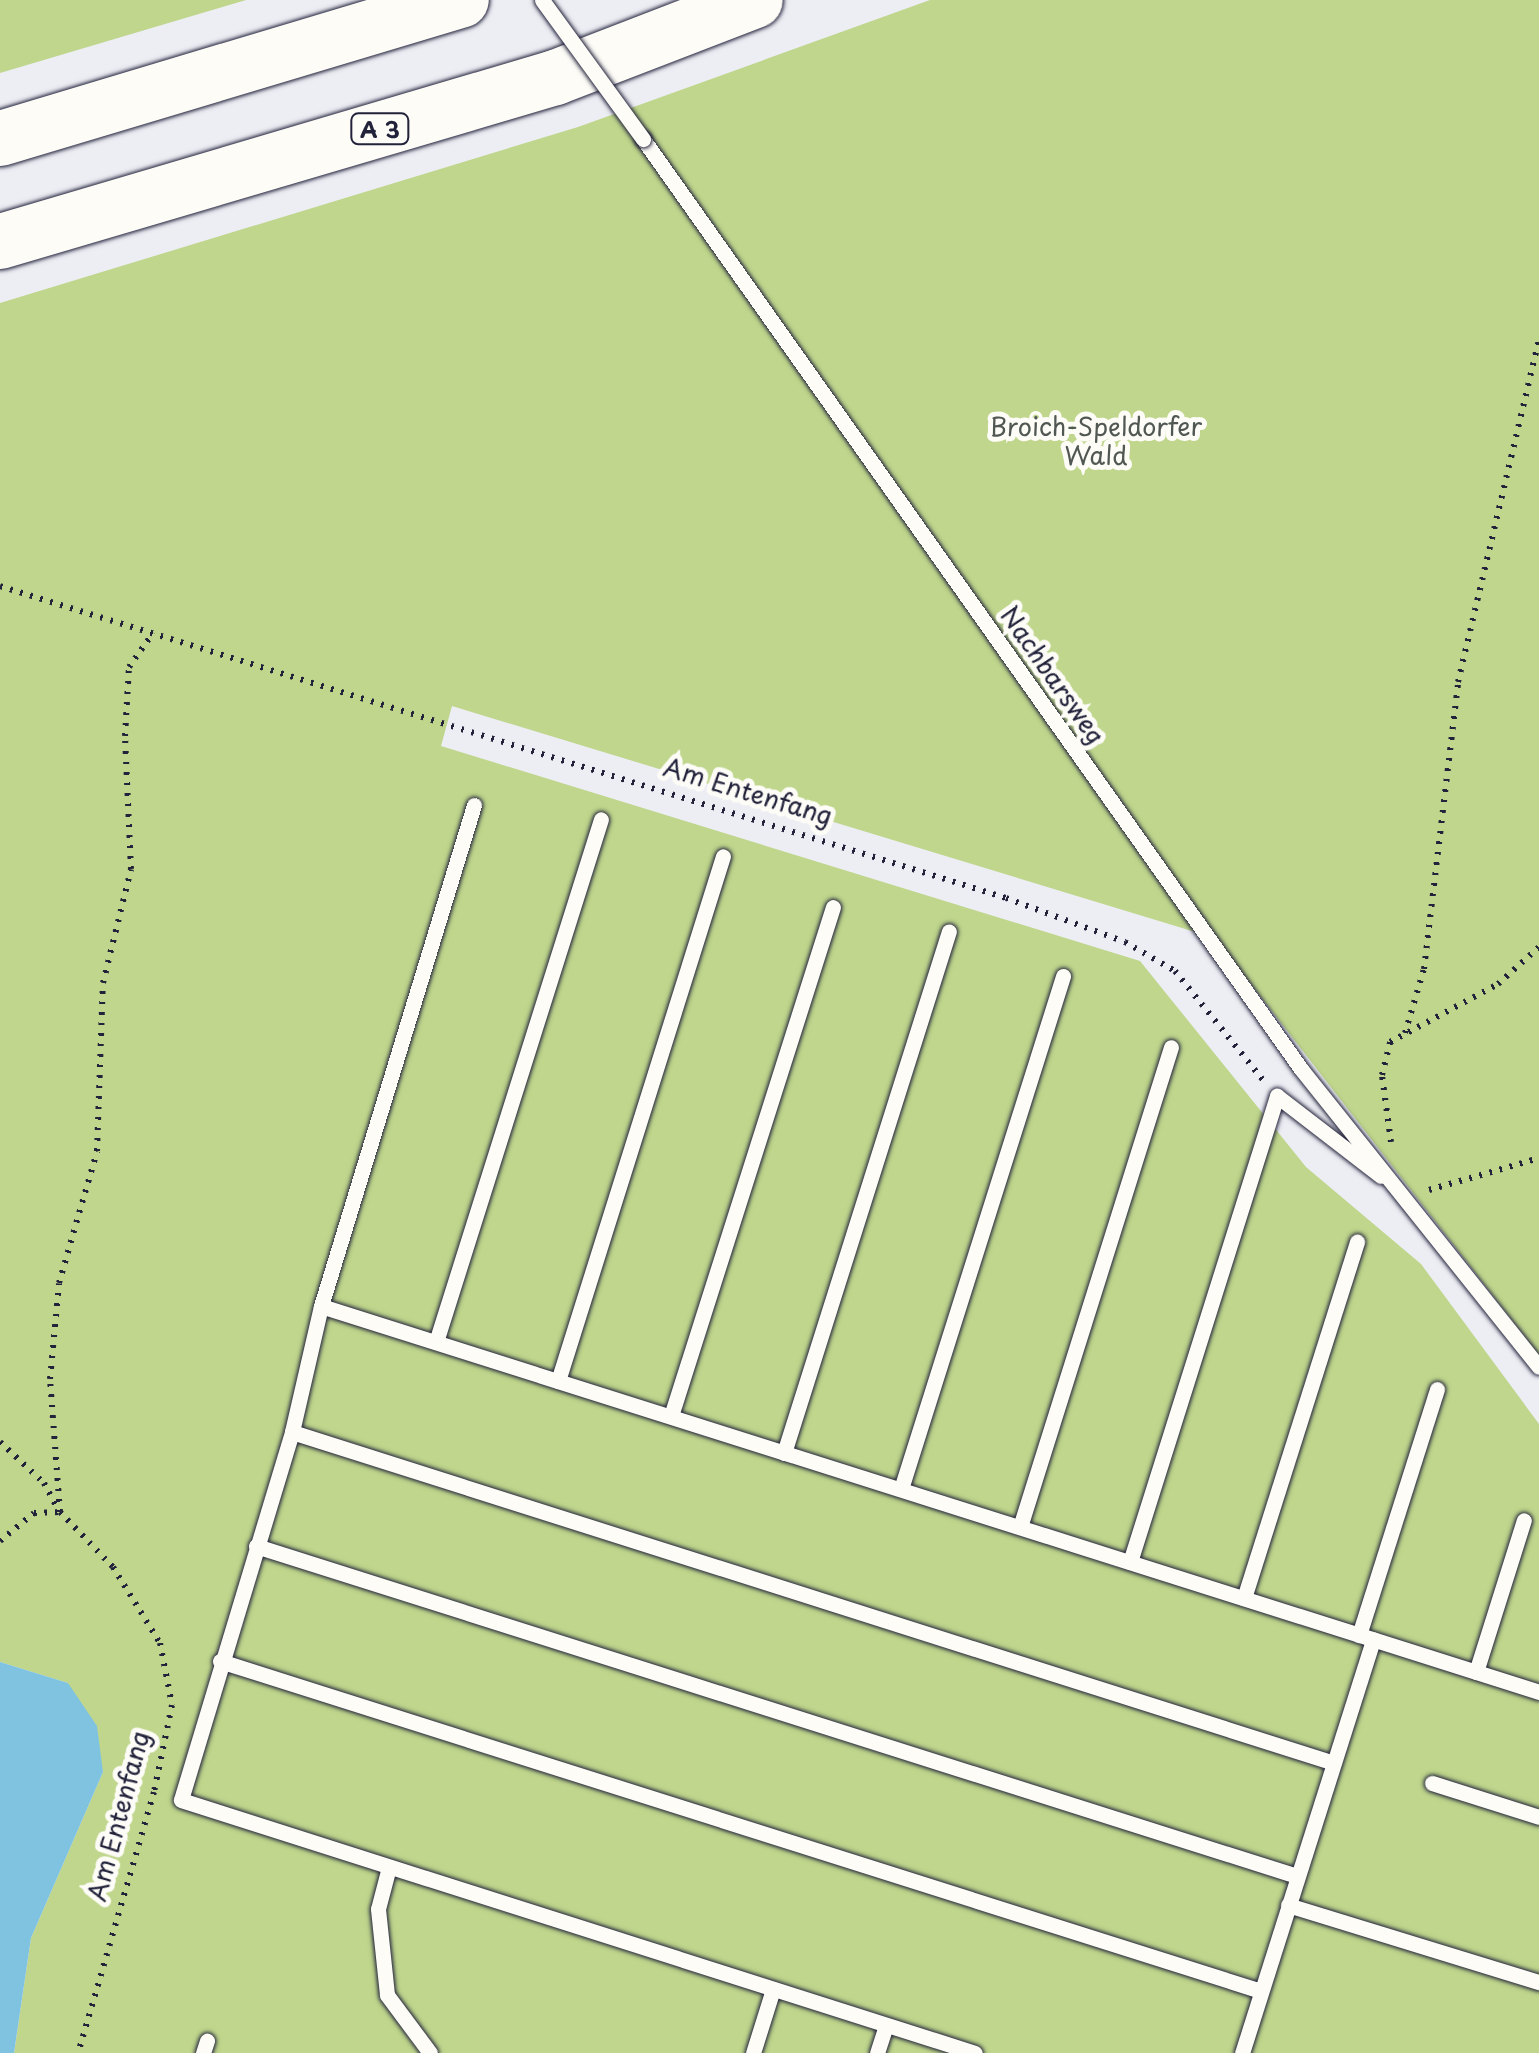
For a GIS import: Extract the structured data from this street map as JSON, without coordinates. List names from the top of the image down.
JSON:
{
  "streets": {
    "highway": ["A 3"],
    "lane": ["Nachbarsweg"],
    "path": ["Am Entenfang"]
  },
  "parks": ["Broich-Speldorfer Wald"]
}
